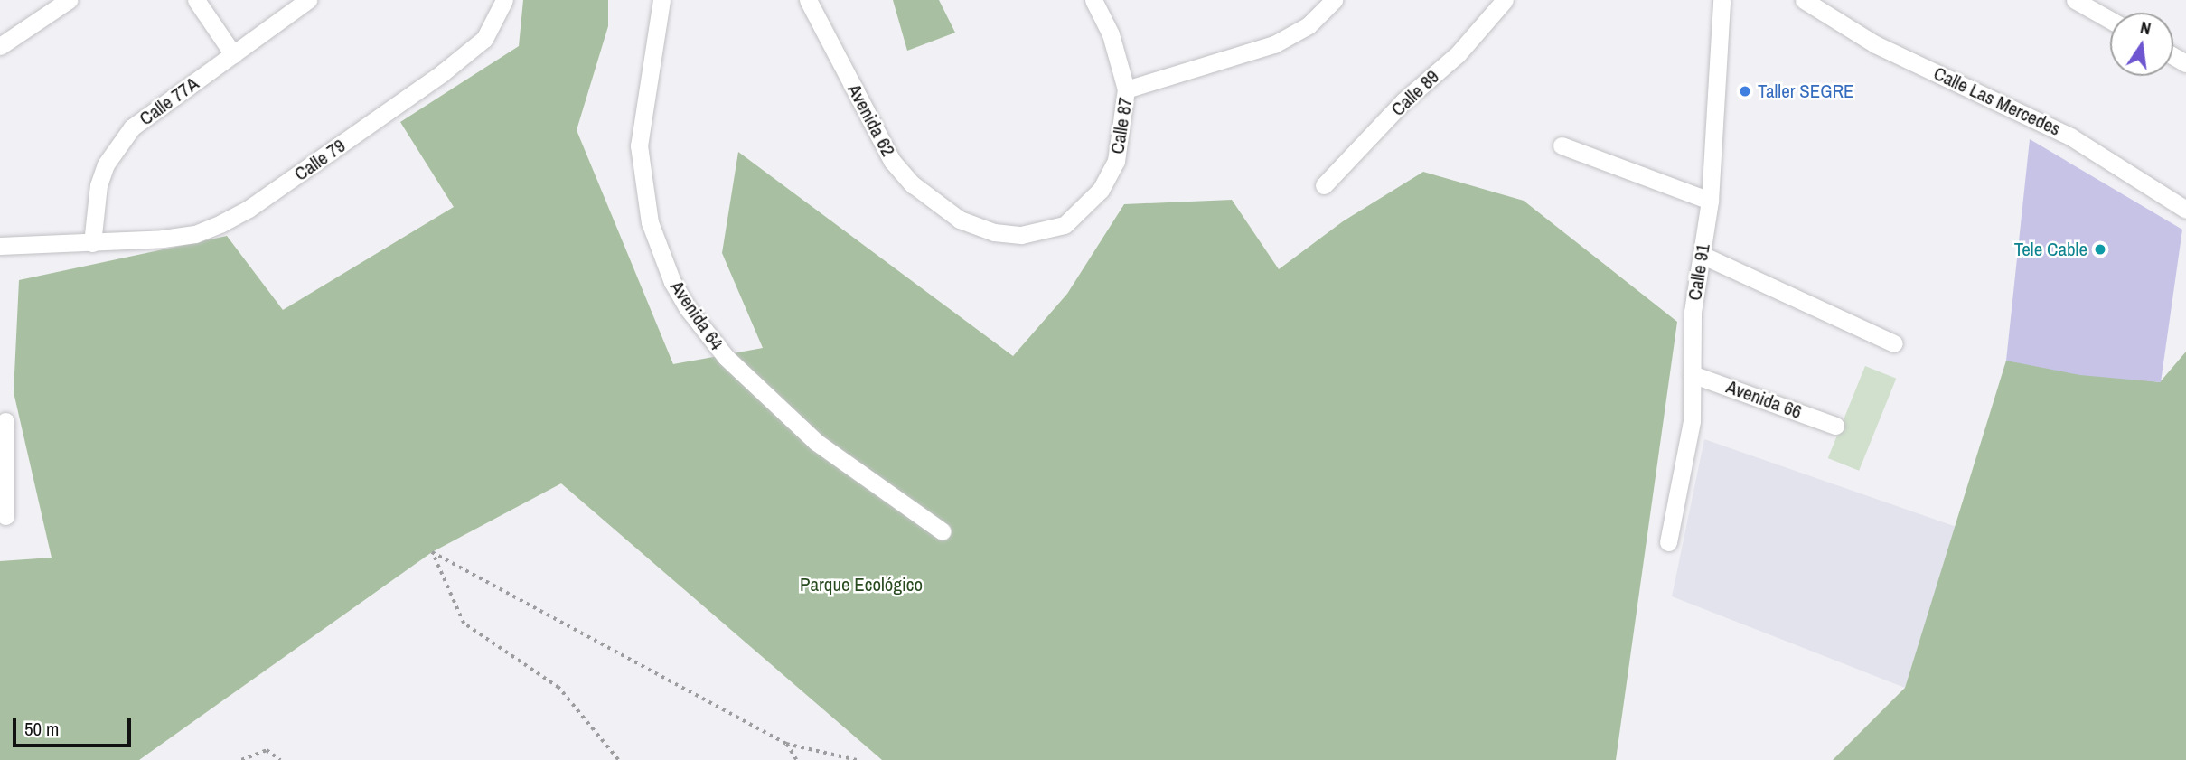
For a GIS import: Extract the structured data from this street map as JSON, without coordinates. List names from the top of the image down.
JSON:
{
  "streets": {
    "street": [
      "Calle 89",
      "Calle 77A",
      "Calle Las Mercedes",
      "Avenida 62",
      "Calle 87",
      "Calle 79",
      "Calle 91",
      "Avenida 64",
      "Avenida 66"
    ]
  },
  "crossings": [
    ["Calle 77A", "Calle 79"],
    ["Avenida 62", "Calle 87"],
    ["Calle 91", "Avenida 66"]
  ],
  "parks": ["Parque Ecológico"],
  "places": ["Taller SEGRE", "Tele Cable"],
  "scale_bar": "50 m",
  "north": "top"
}
